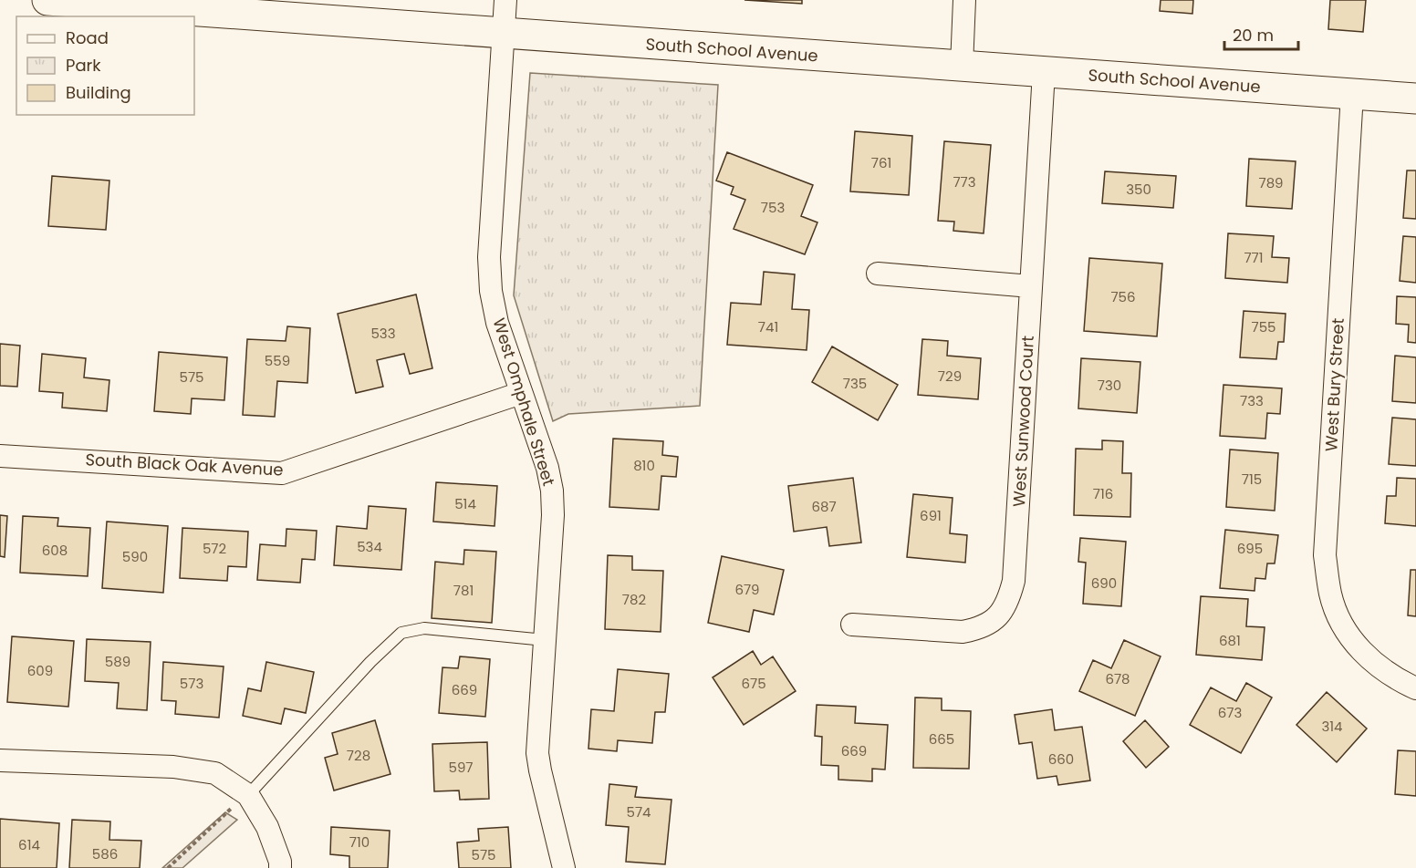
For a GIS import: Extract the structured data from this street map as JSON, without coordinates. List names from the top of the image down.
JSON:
{
  "streets": {
    "street": [
      "South School Avenue",
      "West Bury Street",
      "West Omphale Street",
      "West Sunwood Court",
      "South Black Oak Avenue"
    ]
  },
  "crossings": [
    ["South School Avenue", "West Bury Street"],
    ["South School Avenue", "West Omphale Street"],
    ["South School Avenue", "West Sunwood Court"],
    ["West Omphale Street", "South Black Oak Avenue"]
  ],
  "house_numbers": [
    "761",
    "773",
    "789",
    "350",
    "753",
    "771",
    "756",
    "741",
    "755",
    "533",
    "559",
    "729",
    "575",
    "735",
    "730",
    "733",
    "810",
    "715",
    "716",
    "514",
    "687",
    "691",
    "534",
    "572",
    "695",
    "608",
    "590",
    "690",
    "679",
    "781",
    "782",
    "681",
    "589",
    "609",
    "678",
    "573",
    "675",
    "669",
    "673",
    "314",
    "665",
    "669",
    "728",
    "660",
    "597",
    "574",
    "710",
    "614",
    "586",
    "575"
  ],
  "legend": ["Road", "Park", "Building"],
  "scale_bar": "20 m"
}
